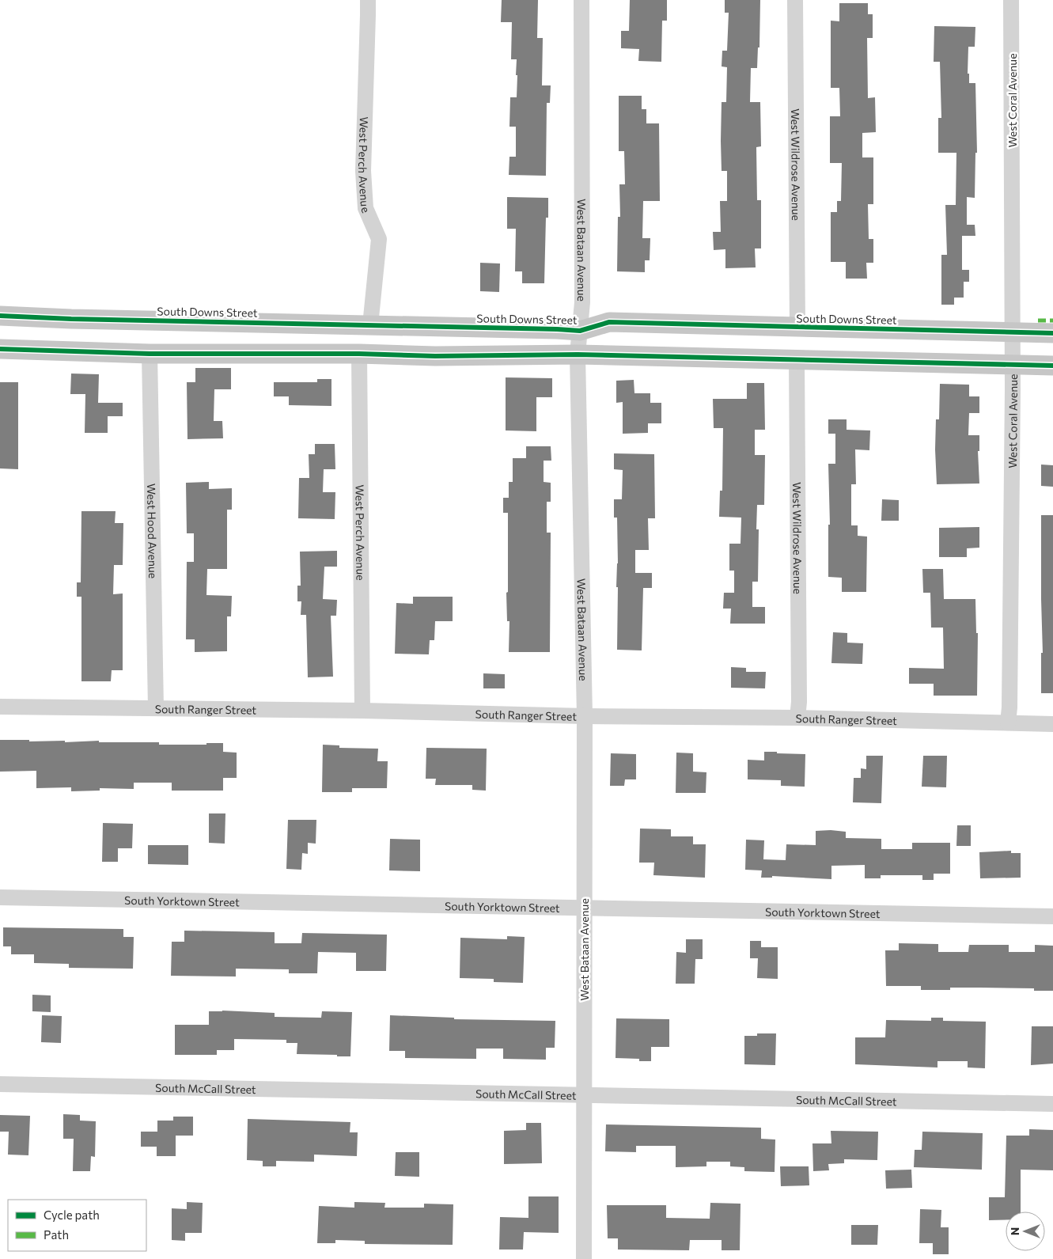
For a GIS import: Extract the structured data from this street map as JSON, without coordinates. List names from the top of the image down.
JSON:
{
  "streets": {
    "main road": ["South Downs Street"],
    "street": [
      "West Coral Avenue",
      "West Perch Avenue",
      "West Wildrose Avenue",
      "West Bataan Avenue",
      "West Hood Avenue",
      "South Ranger Street",
      "South Yorktown Street",
      "South McCall Street"
    ]
  },
  "crossings": [
    ["West Coral Avenue", "South Downs Street"],
    ["West Coral Avenue", "South Ranger Street"],
    ["West Perch Avenue", "South Downs Street"],
    ["West Perch Avenue", "South Ranger Street"],
    ["West Wildrose Avenue", "South Downs Street"],
    ["West Wildrose Avenue", "South Ranger Street"],
    ["West Bataan Avenue", "South Downs Street"],
    ["West Bataan Avenue", "South Ranger Street"],
    ["West Bataan Avenue", "South Yorktown Street"],
    ["West Bataan Avenue", "South McCall Street"],
    ["West Hood Avenue", "South Ranger Street"]
  ],
  "legend": ["Cycle path", "Path"],
  "north": "left"
}
